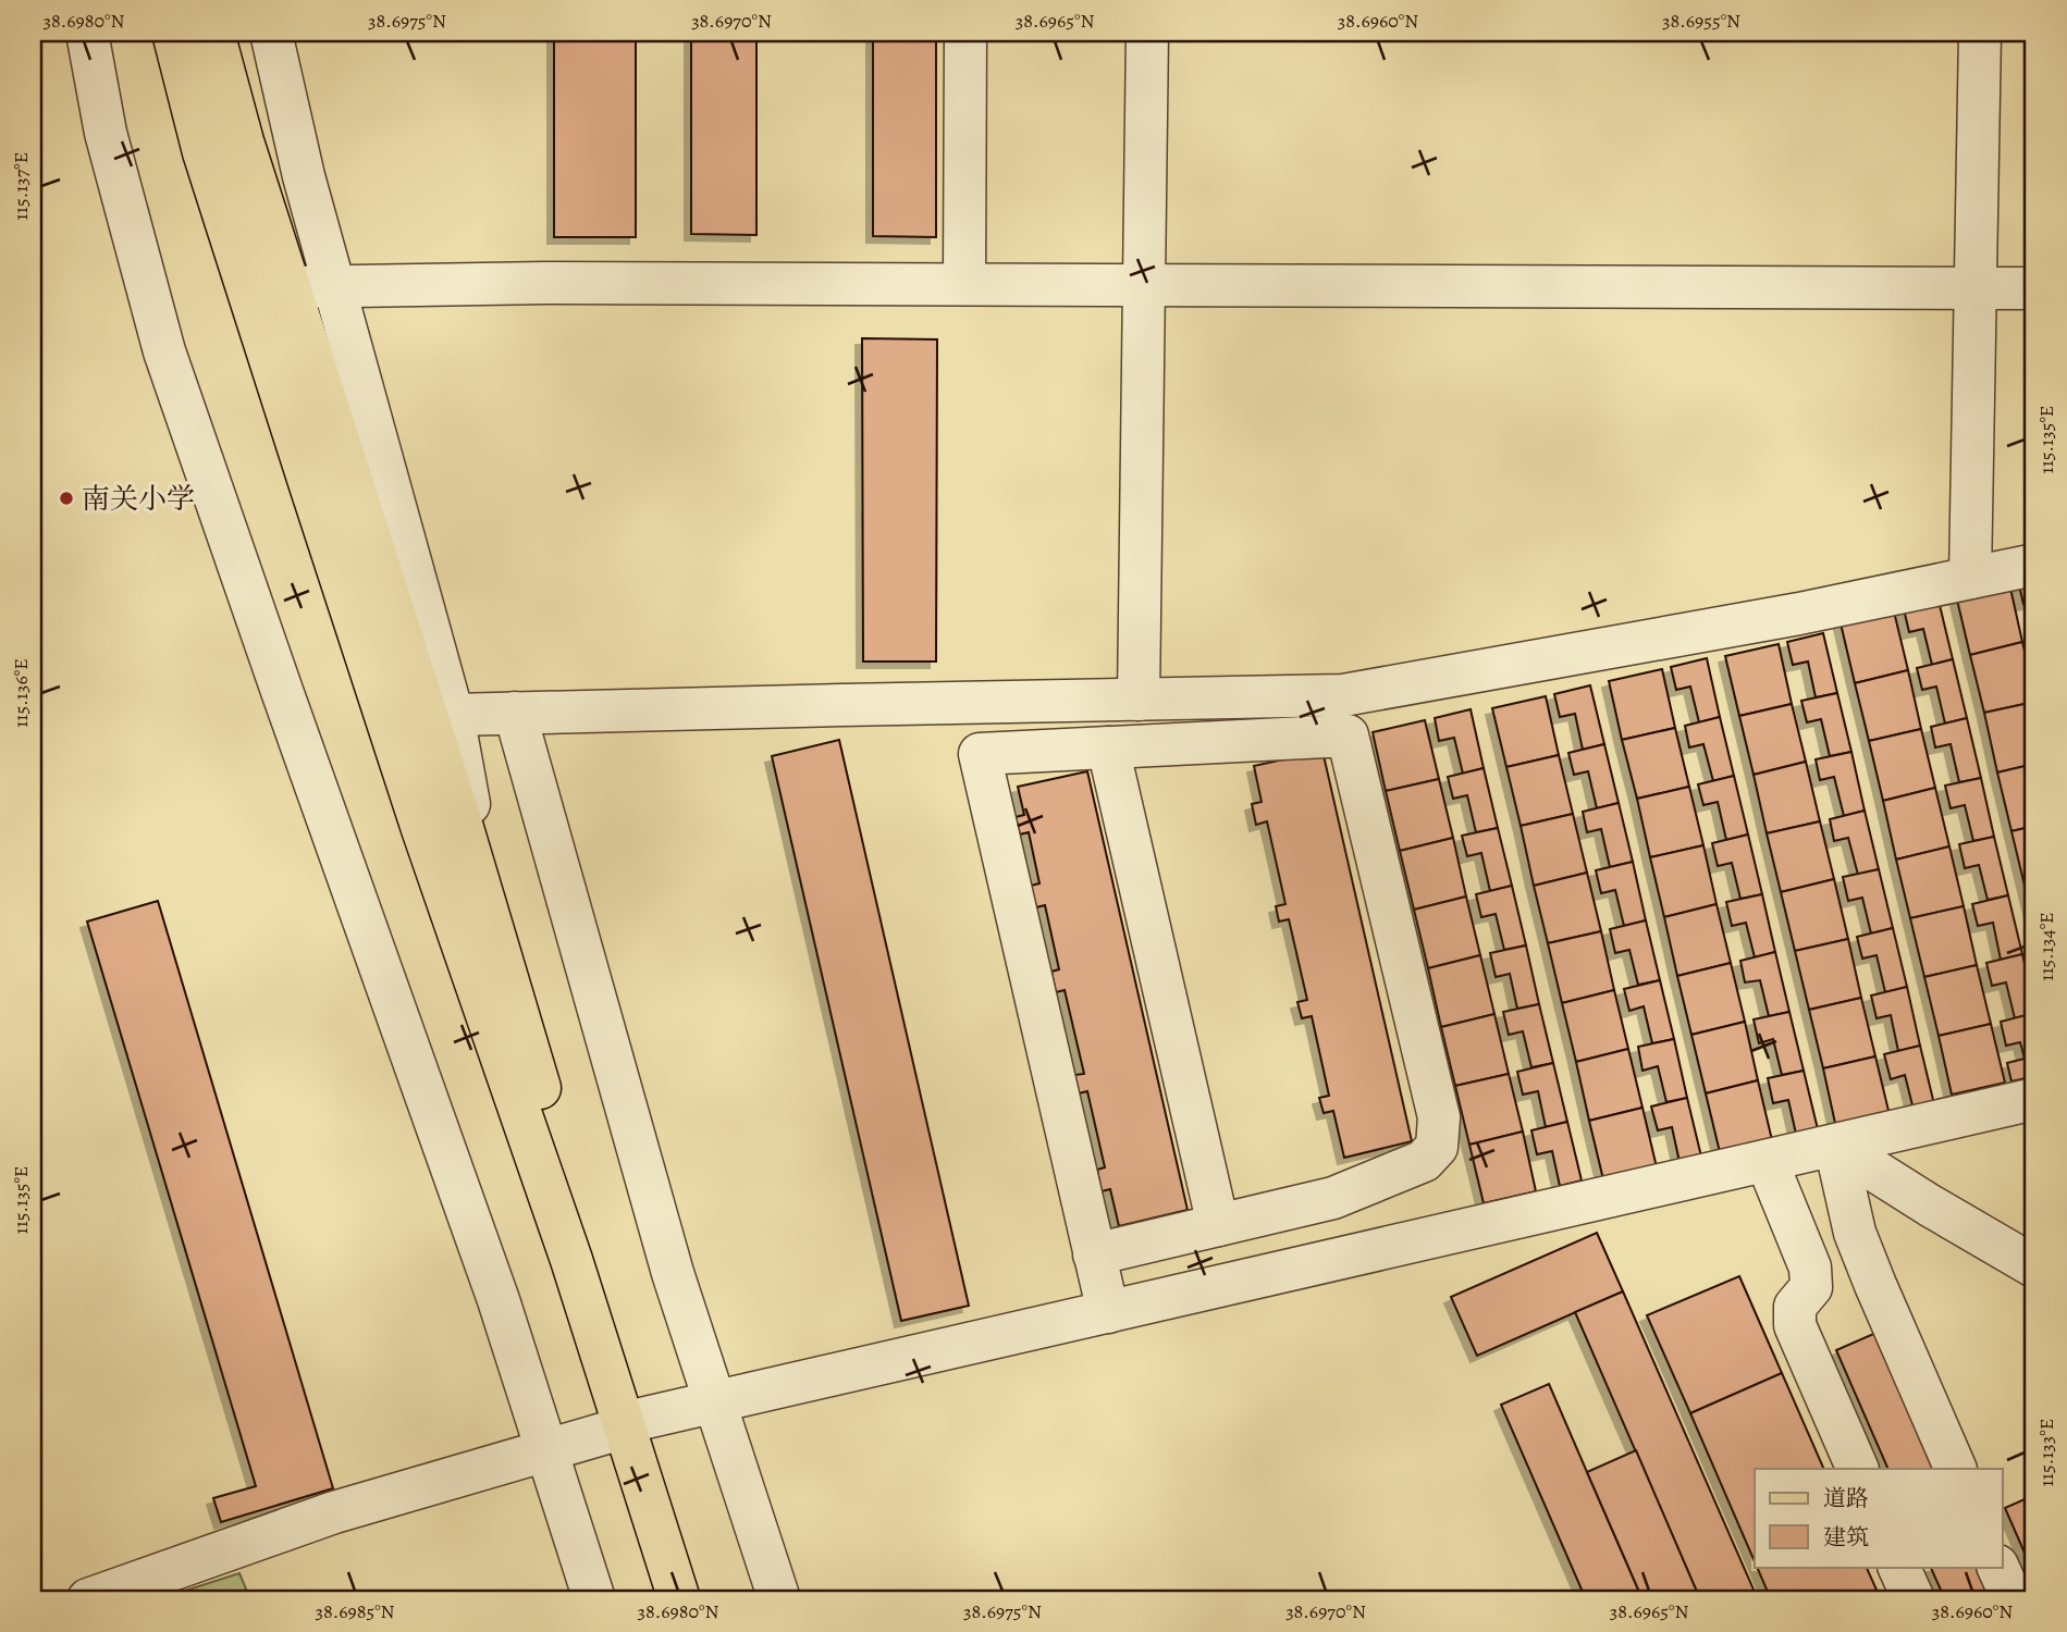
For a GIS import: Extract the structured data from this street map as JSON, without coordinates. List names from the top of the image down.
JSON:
{
  "places": ["南关小学"],
  "legend": ["道路", "建筑"],
  "coordinates": [
    "38.6980°N",
    "38.6975°N",
    "38.6970°N",
    "38.6965°N",
    "38.6960°N",
    "38.6955°N",
    "115.137°E",
    "115.135°E",
    "115.136°E",
    "115.134°E",
    "115.133°E",
    "38.6985°N"
  ]
}
